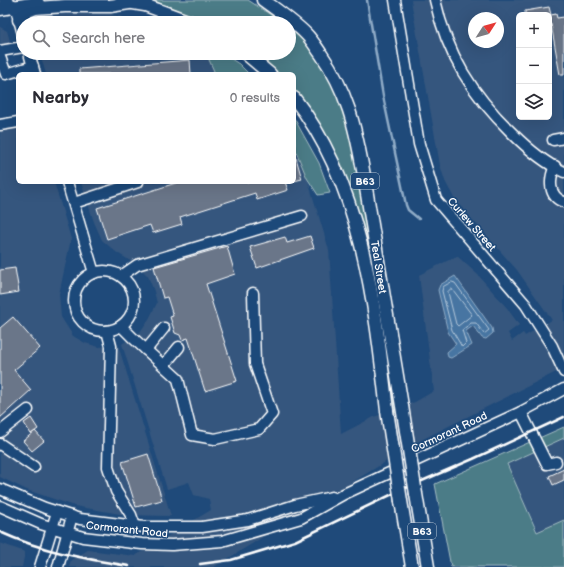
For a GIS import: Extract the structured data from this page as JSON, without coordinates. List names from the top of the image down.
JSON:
{
  "streets": {
    "main road": ["B63", "Teal Street"],
    "street": ["Curlew Street", "Cormorant Road"]
  },
  "north": "top right",
  "page": {
    "map_buttons": ["+", "−"],
    "search": "Search here",
    "heading": ["Nearby", "0 results"]
  }
}
